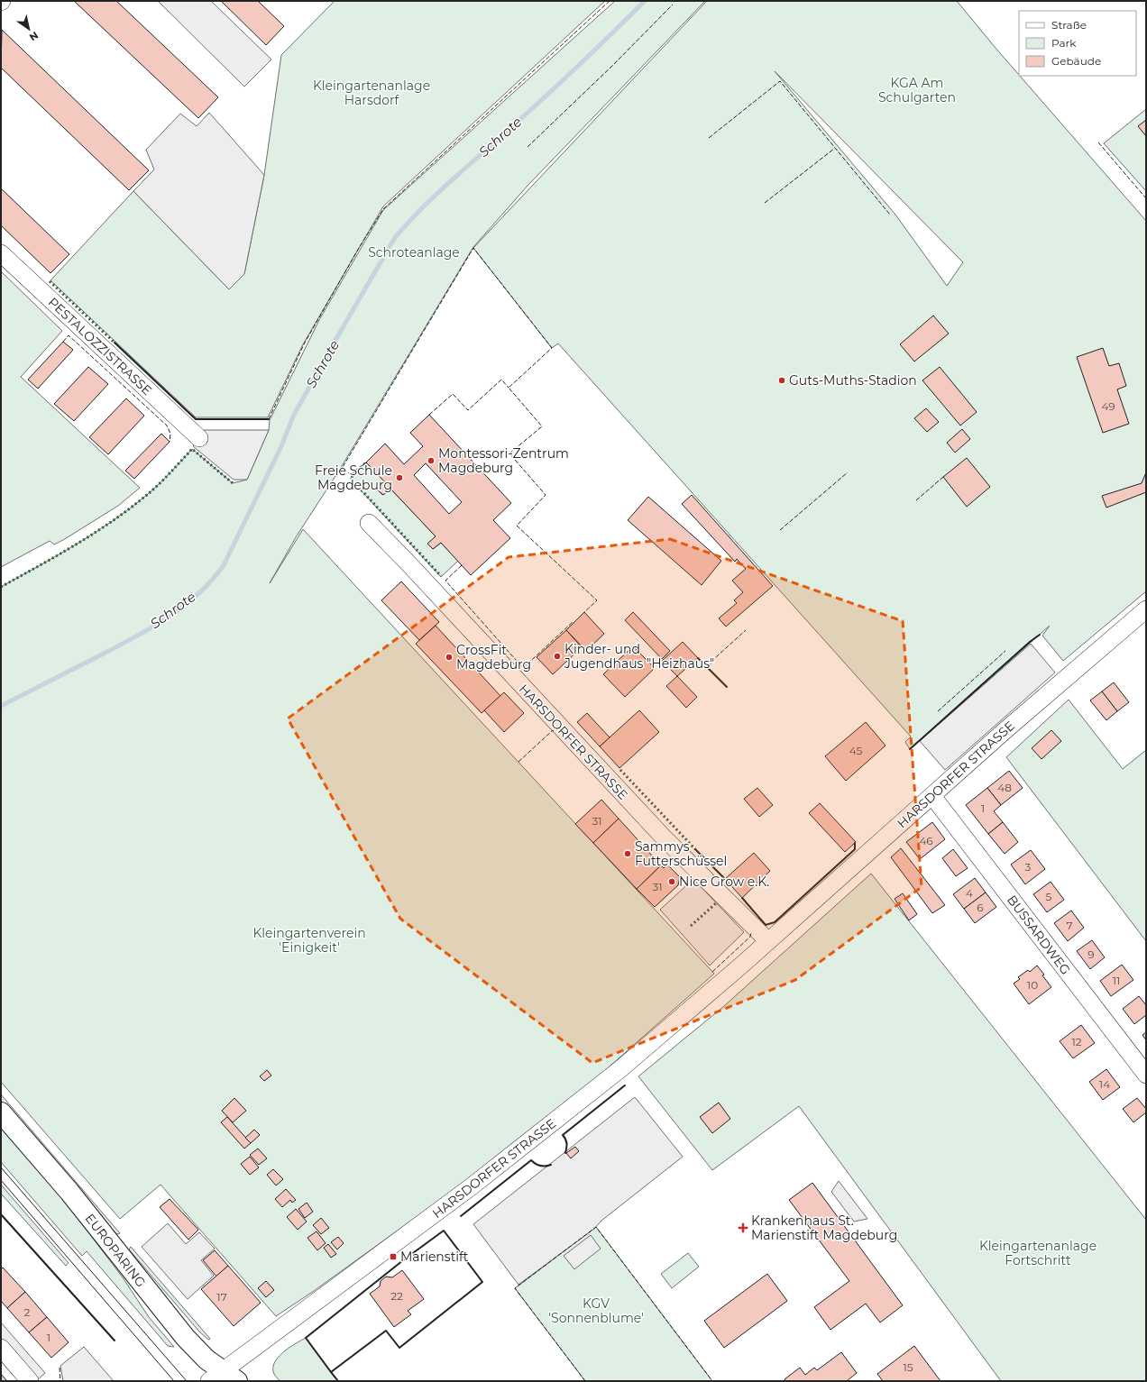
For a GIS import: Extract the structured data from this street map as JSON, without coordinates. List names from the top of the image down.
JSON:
{
  "streets": {
    "main road": ["EUROPARING"],
    "street": ["PESTALOZZISTRASSE", "HARSDORFER STRASSE", "BUSSARDWEG"]
  },
  "crossings": [
    ["HARSDORFER STRASSE", "BUSSARDWEG"],
    ["HARSDORFER STRASSE", "EUROPARING"]
  ],
  "water": ["Schrote"],
  "parks": [
    "KGA Am Schulgarten",
    "Kleingartenanlage Harsdorf",
    "Schroteanlage",
    "Kleingartenverein 'Einigkeit'",
    "Kleingartenanlage Fortschritt",
    "KGV 'Sonnenblume'"
  ],
  "places": {
    "other": [
      "Guts-Muths-Stadion",
      "Montessori-Zentrum Magdeburg",
      "Freie Schule Magdeburg",
      "Kinder- und Jugendhaus \"Heizhaus\"",
      "CrossFit Magdeburg",
      "Sammys Futterschüssel",
      "Nice Grow e.K."
    ],
    "health": ["Krankenhaus St. Marienstift Magdeburg"],
    "transit": ["Marienstift"]
  },
  "house_numbers": [
    "49",
    "45",
    "48",
    "1",
    "31",
    "46",
    "3",
    "31",
    "4",
    "5",
    "6",
    "7",
    "9",
    "11",
    "10",
    "12",
    "14",
    "22",
    "17",
    "2",
    "1",
    "15"
  ],
  "legend": ["Straße", "Park", "Gebäude"],
  "north": "bottom right"
}
